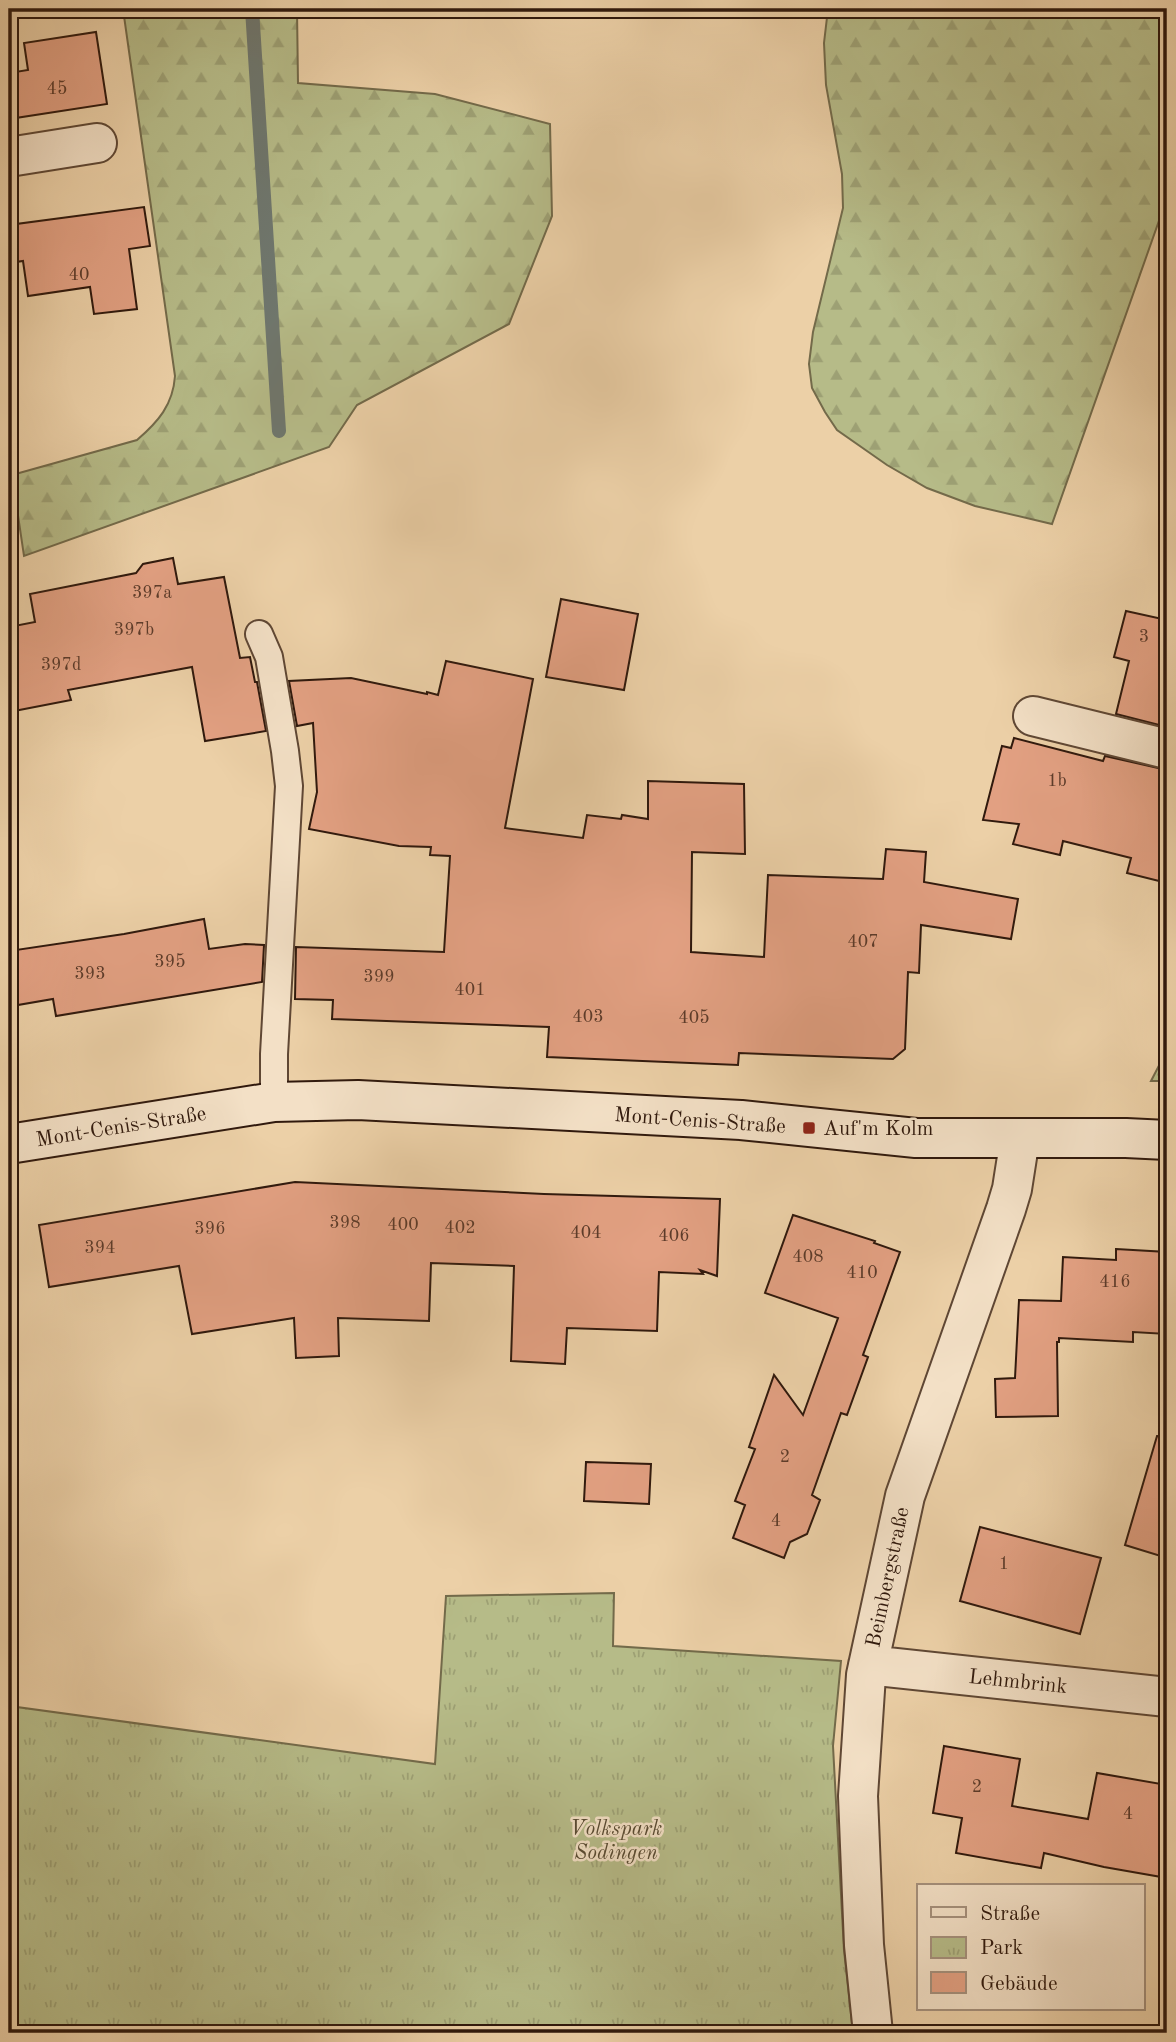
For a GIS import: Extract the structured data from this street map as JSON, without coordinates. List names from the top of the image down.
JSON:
{
  "streets": {
    "street": ["Mont-Cenis-Straße", "Beimbergstraße", "Lehmbrink"]
  },
  "crossings": [
    ["Mont-Cenis-Straße", "Beimbergstraße"],
    ["Beimbergstraße", "Lehmbrink"]
  ],
  "parks": ["Volkspark Sodingen"],
  "places": {
    "transit": ["Auf'm Kolm"]
  },
  "house_numbers": [
    "45",
    "40",
    "397a",
    "397b",
    "3",
    "397d",
    "1b",
    "407",
    "395",
    "393",
    "399",
    "401",
    "403",
    "405",
    "398",
    "400",
    "402",
    "396",
    "404",
    "406",
    "394",
    "408",
    "410",
    "416",
    "2",
    "4",
    "1",
    "2",
    "4"
  ],
  "legend": ["Straße", "Park", "Gebäude"]
}
